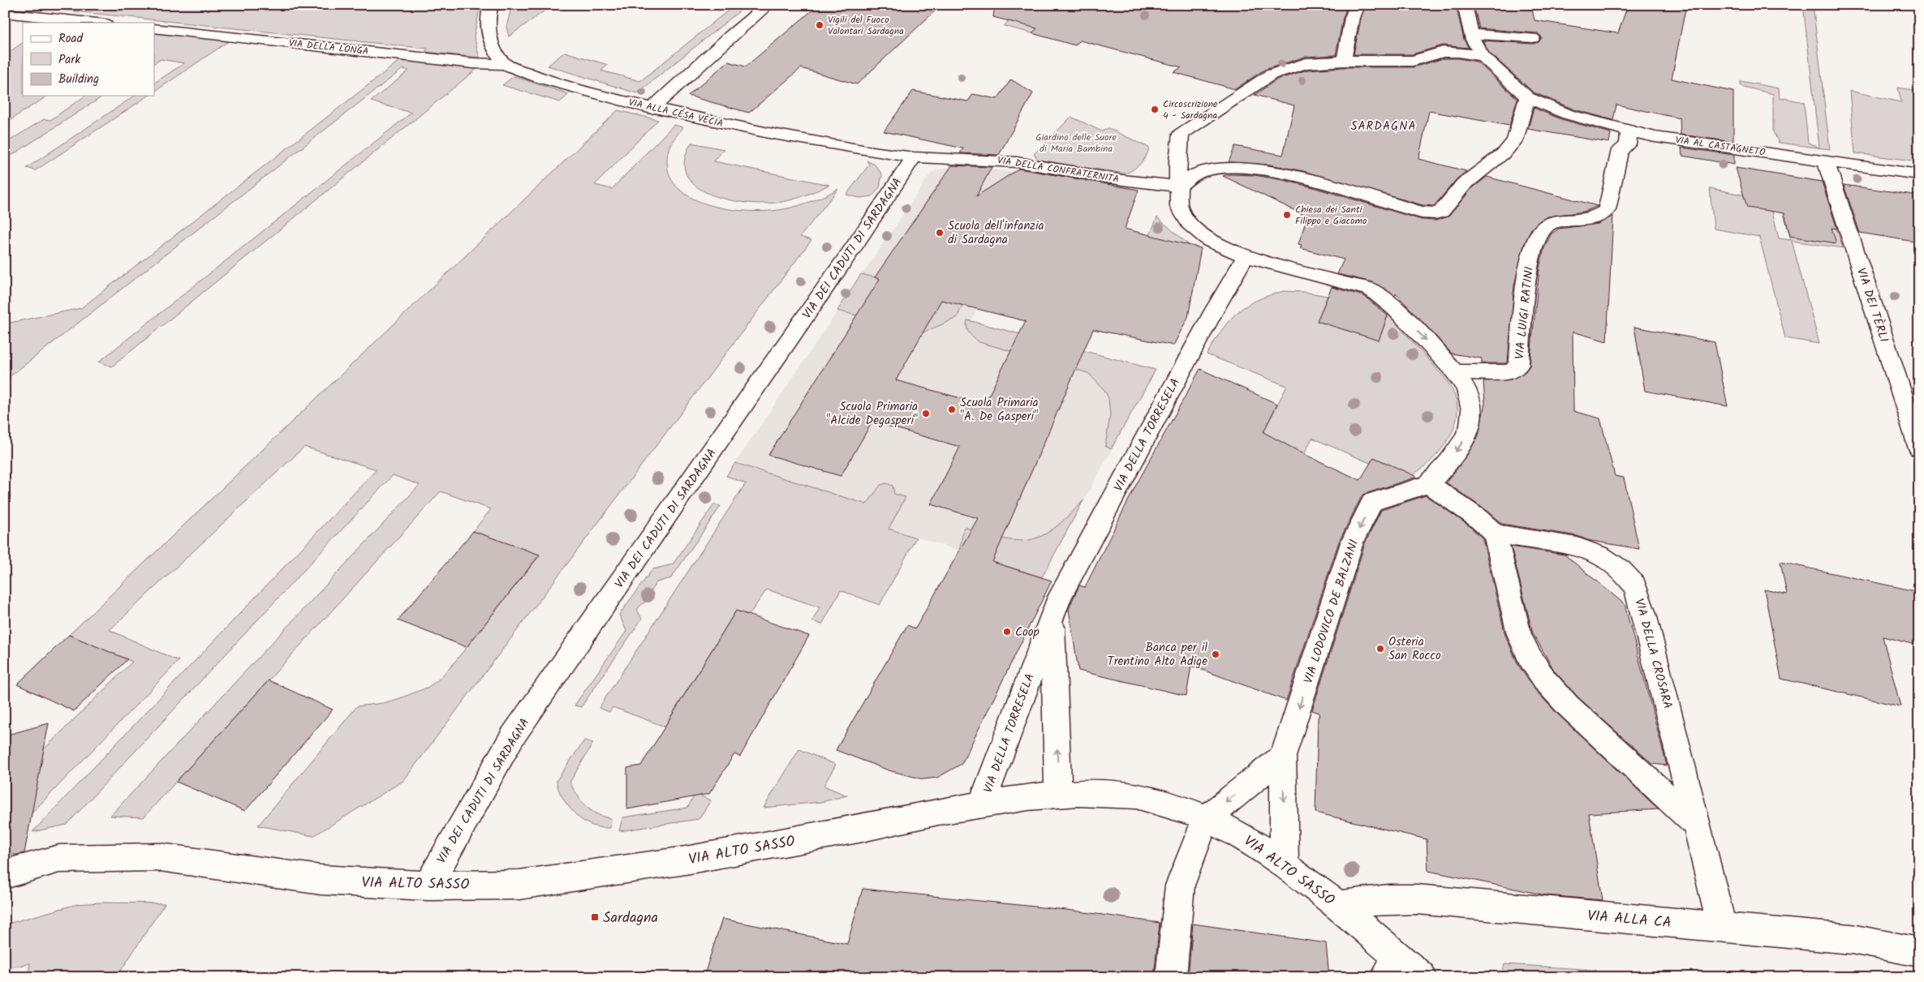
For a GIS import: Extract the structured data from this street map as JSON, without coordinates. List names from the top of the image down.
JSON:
{
  "streets": {
    "street": [
      "VIA DELLA LONGA",
      "VIA ALLA CÉSA VÈCIA",
      "VIA AL CASTAGNETO",
      "VIA DELLA CONFRATERNITA",
      "VIA DEI CADUTI DI SARDAGNA",
      "VIA DEI TÈRLI",
      "VIA LUIGI RATINI",
      "VIA DELLA TORRESELA",
      "VIA LODOVICO DE BALZANI",
      "VIA DELLA CROSARA",
      "VIA ALTO SASSO",
      "VIA ALLA CA"
    ]
  },
  "crossings": [
    ["VIA DELLA LONGA", "VIA ALLA CÉSA VÈCIA"],
    ["VIA ALLA CÉSA VÈCIA", "VIA DELLA CONFRATERNITA"],
    ["VIA ALLA CÉSA VÈCIA", "VIA DEI CADUTI DI SARDAGNA"],
    ["VIA AL CASTAGNETO", "VIA DEI TÈRLI"],
    ["VIA AL CASTAGNETO", "VIA LUIGI RATINI"],
    ["VIA DELLA CONFRATERNITA", "VIA DEI CADUTI DI SARDAGNA"],
    ["VIA DEI CADUTI DI SARDAGNA", "VIA ALTO SASSO"],
    ["VIA DELLA TORRESELA", "VIA ALTO SASSO"],
    ["VIA LODOVICO DE BALZANI", "VIA ALTO SASSO"],
    ["VIA DELLA CROSARA", "VIA ALLA CA"],
    ["VIA ALTO SASSO", "VIA ALLA CA"]
  ],
  "one_way": ["VIA LODOVICO DE BALZANI"],
  "districts": ["SARDAGNA"],
  "parks": ["Giardino delle Suore di Maria Bambina"],
  "places": {
    "other": [
      "Vigili del Fuoco Volontari Sardagna",
      "Circoscrizione 4 - Sardagna",
      "Chiesa dei Santi Filippo e Giacomo",
      "Scuola dell'infanzia di Sardagna",
      "Scuola Primaria \"A. De Gasperi\"",
      "Scuola Primaria \"Alcide Degasperi\"",
      "Coop",
      "Osteria San Rocco",
      "Banca per il Trentino Alto Adige"
    ],
    "transit": ["Sardagna"]
  },
  "legend": ["Road", "Park", "Building"]
}
